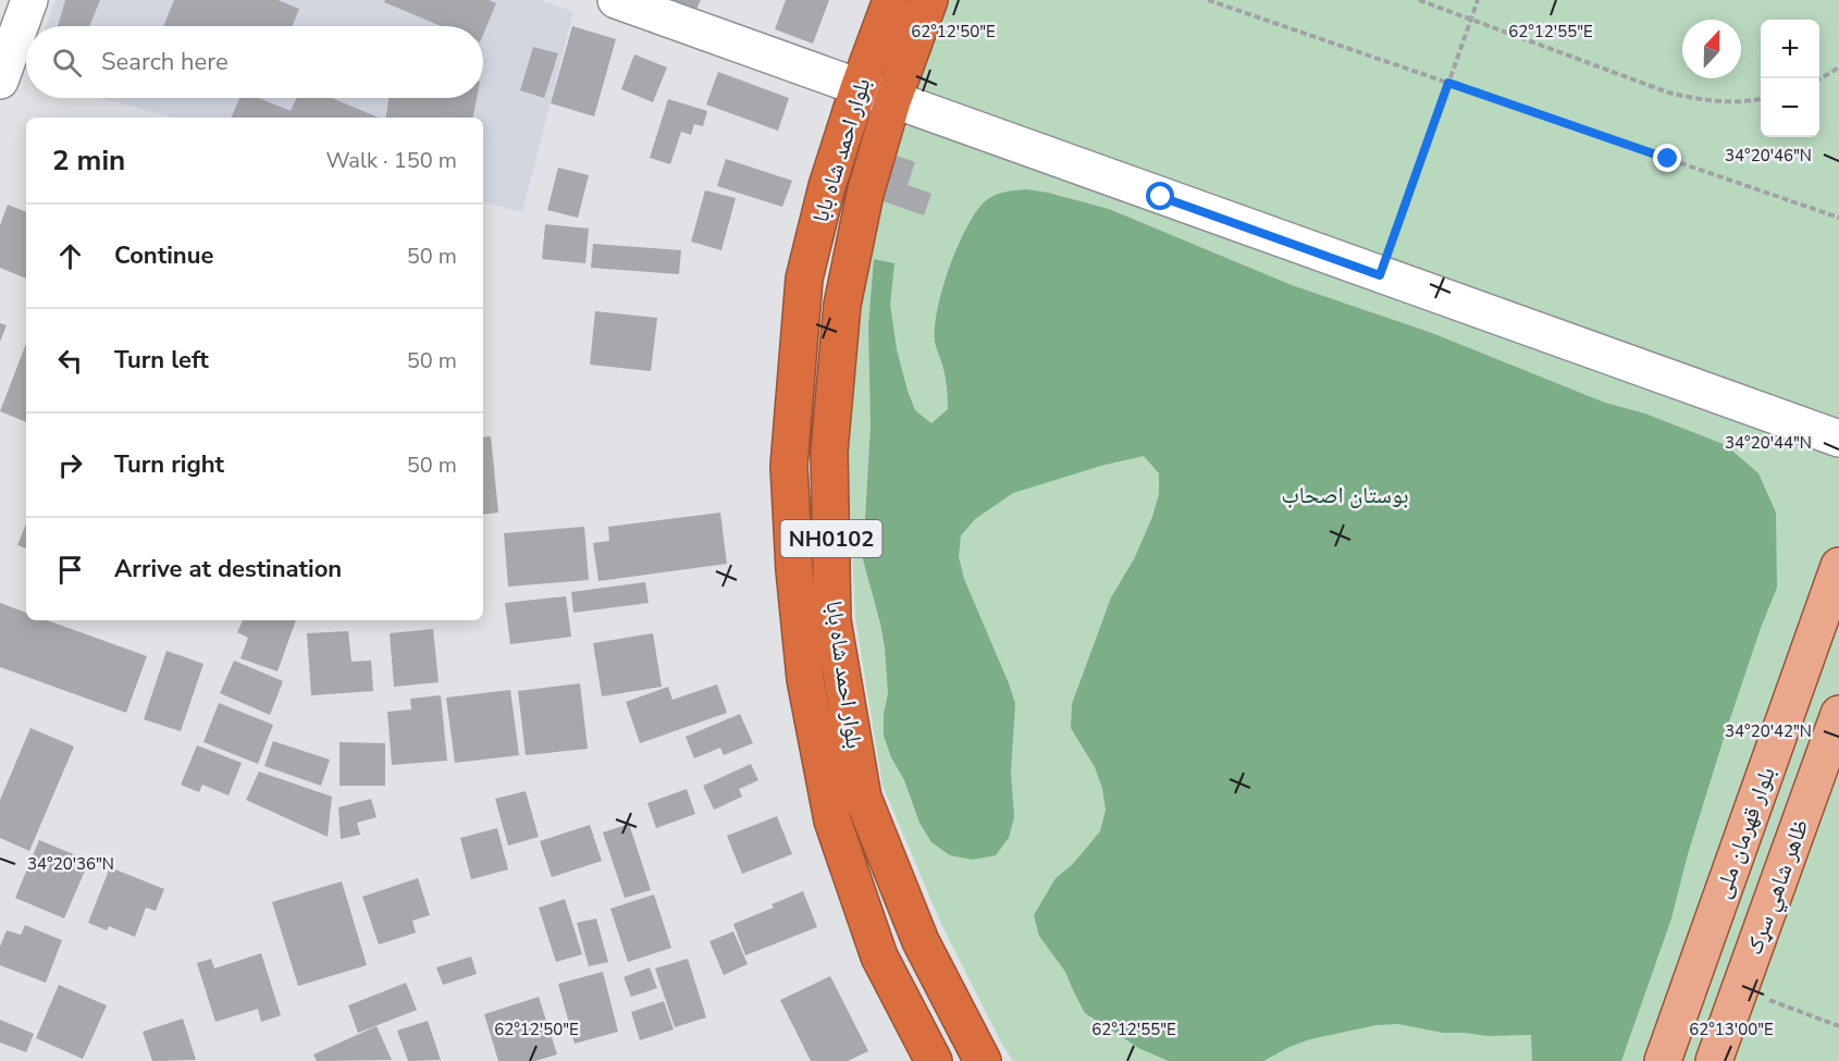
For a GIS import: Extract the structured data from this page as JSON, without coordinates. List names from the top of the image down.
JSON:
{
  "streets": {
    "highway": ["بلوار احمد شاه بابا", "NH0102"],
    "main road": ["بلوار قهرمان ملی", "ظاهر شاهي سړک"]
  },
  "parks": ["بوستان اصحاب"],
  "north": "top",
  "page": {
    "map_buttons": ["+", "−"],
    "search": "Search here",
    "heading": ["2 min", "Walk · 150 m"],
    "list": [
      ["Continue", "50 m"],
      ["Turn left", "50 m"],
      ["Turn right", "50 m"],
      "Arrive at destination"
    ]
  },
  "coordinates": [
    "62°12'50\"E",
    "62°12'55\"E",
    "34°20'46\"N",
    "34°20'44\"N",
    "34°20'42\"N",
    "34°20'36\"N",
    "62°13'00\"E"
  ]
}
